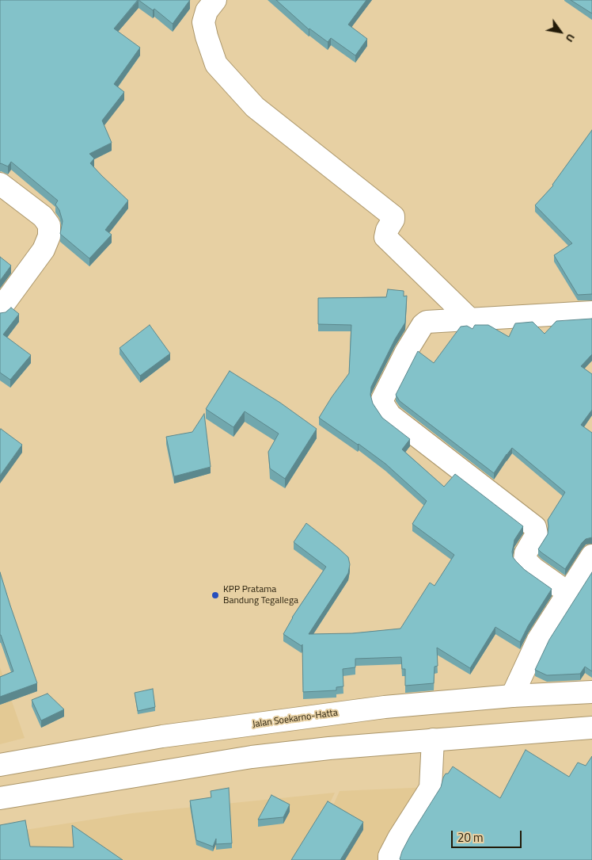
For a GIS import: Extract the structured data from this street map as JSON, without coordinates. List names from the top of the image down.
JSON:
{
  "streets": {
    "main road": ["Jalan Soekarno-Hatta"]
  },
  "places": ["KPP Pratama Bandung Tegallega"],
  "scale_bar": "20 m",
  "north": "bottom right"
}
